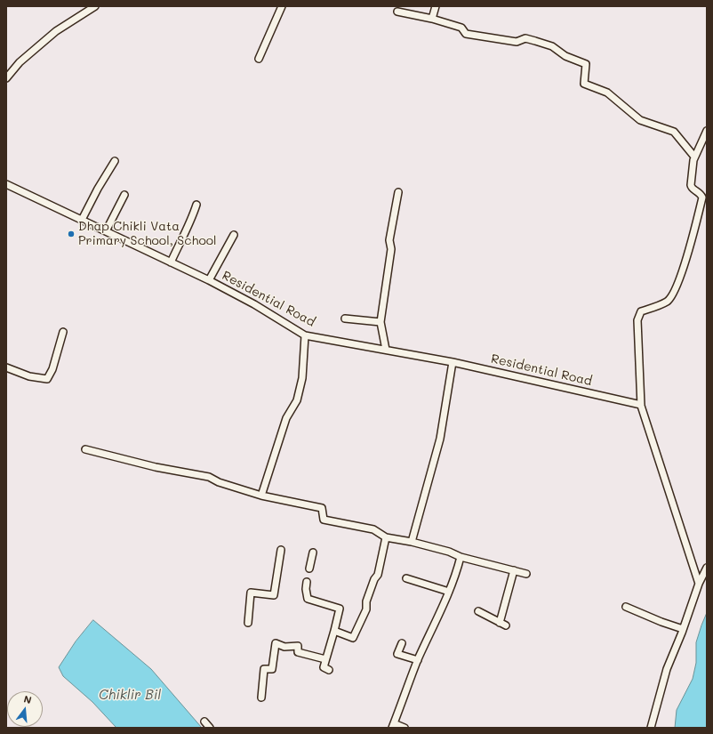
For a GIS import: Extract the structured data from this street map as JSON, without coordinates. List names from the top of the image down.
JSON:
{
  "streets": {
    "street": ["Residential Road"]
  },
  "water": ["Chiklir Bil"],
  "places": ["Dhap Chikli Vata Primary School, School"],
  "north": "top"
}
